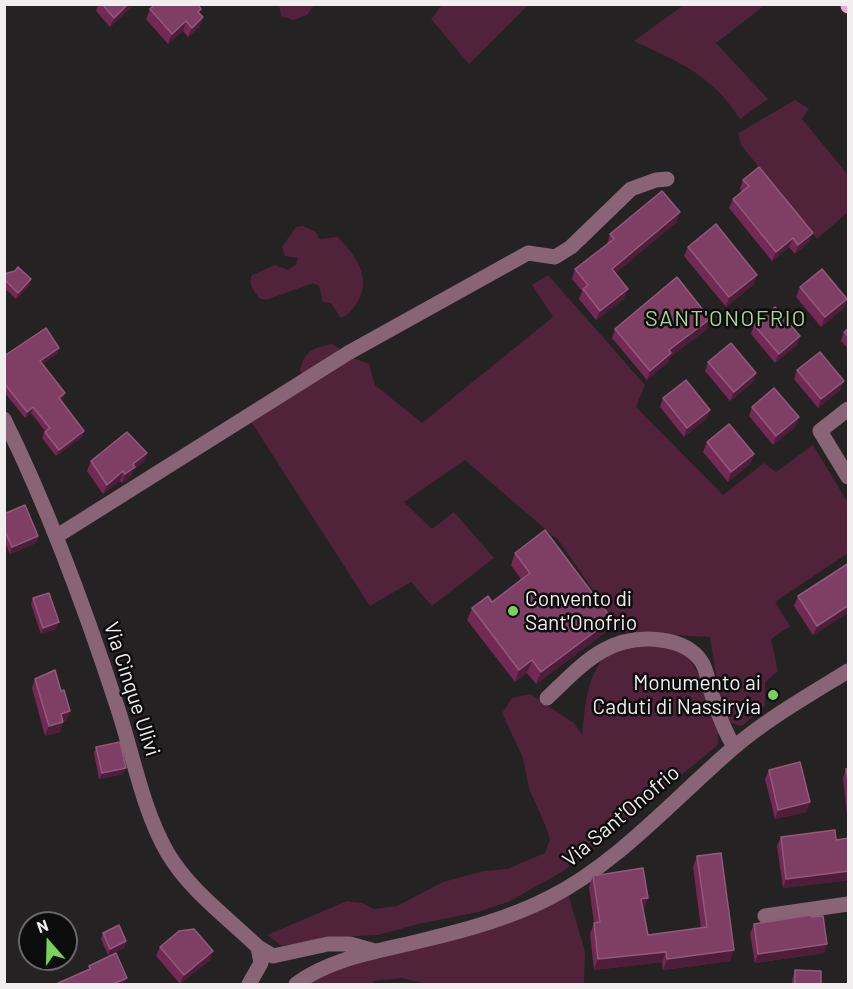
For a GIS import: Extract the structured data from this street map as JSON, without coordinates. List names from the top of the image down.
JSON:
{
  "streets": {
    "street": ["Via Cinque Ulivi", "Via Sant'Onofrio"]
  },
  "districts": ["SANT'ONOFRIO"],
  "places": ["Convento di Sant'Onofrio", "Monumento ai Caduti di Nassiryia"],
  "north": "top"
}
